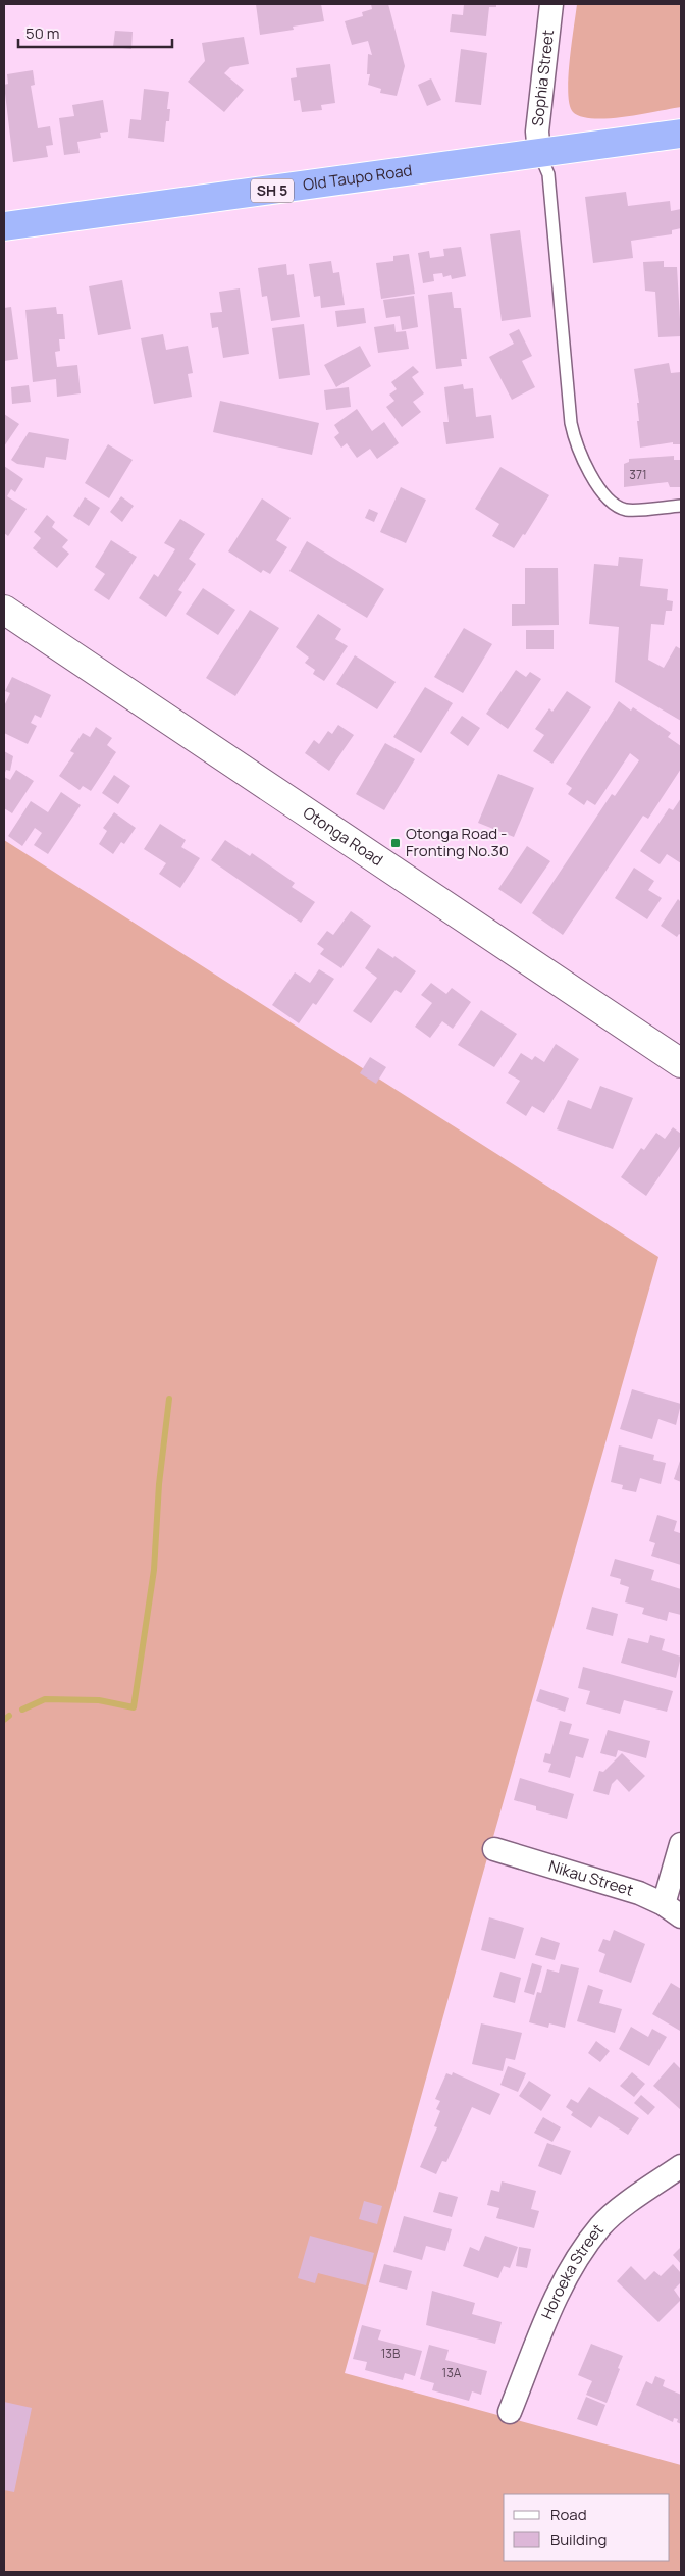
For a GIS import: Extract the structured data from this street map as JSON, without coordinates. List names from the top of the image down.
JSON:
{
  "streets": {
    "highway": ["Old Taupo Road", "SH 5"],
    "street": [
      "Sophia Street",
      "Otonga Road",
      "Nikau Street",
      "Horoeka Street"
    ]
  },
  "crossings": [
    ["Sophia Street", "Old Taupo Road"]
  ],
  "places": {
    "transit": ["Otonga Road - Fronting No.30"]
  },
  "house_numbers": ["371", "13B", "13A"],
  "legend": ["Road", "Building"],
  "scale_bar": "50 m"
}
